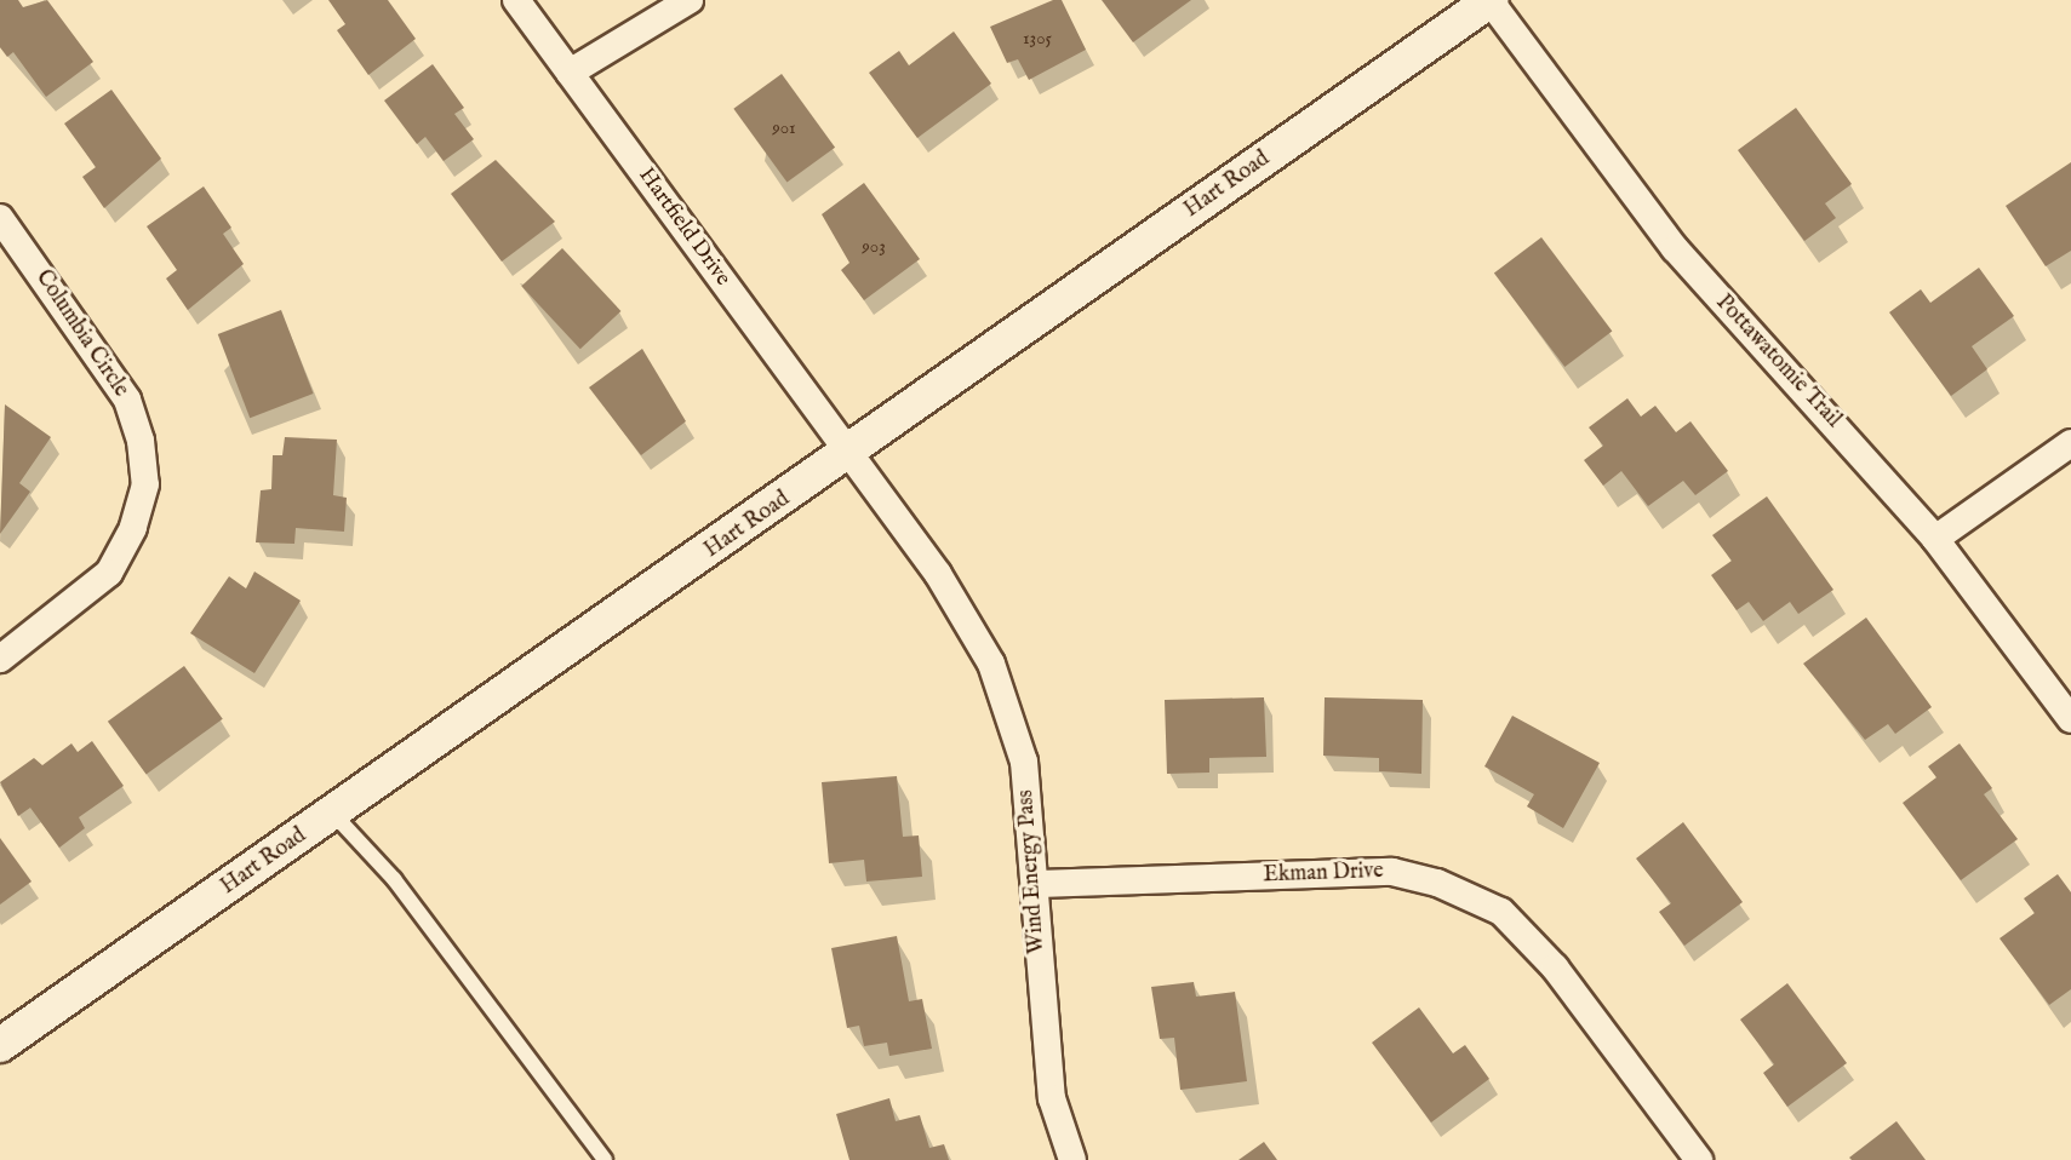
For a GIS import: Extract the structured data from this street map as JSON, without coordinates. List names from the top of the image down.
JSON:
{
  "streets": {
    "street": [
      "Hart Road",
      "Hartfield Drive",
      "Columbia Circle",
      "Pottawatomie Trail",
      "Wind Energy Pass",
      "Ekman Drive"
    ]
  },
  "crossings": [
    ["Hart Road", "Hartfield Drive"],
    ["Hart Road", "Pottawatomie Trail"],
    ["Hart Road", "Wind Energy Pass"],
    ["Hartfield Drive", "Wind Energy Pass"],
    ["Wind Energy Pass", "Ekman Drive"]
  ],
  "house_numbers": ["1305", "901", "903"]
}
